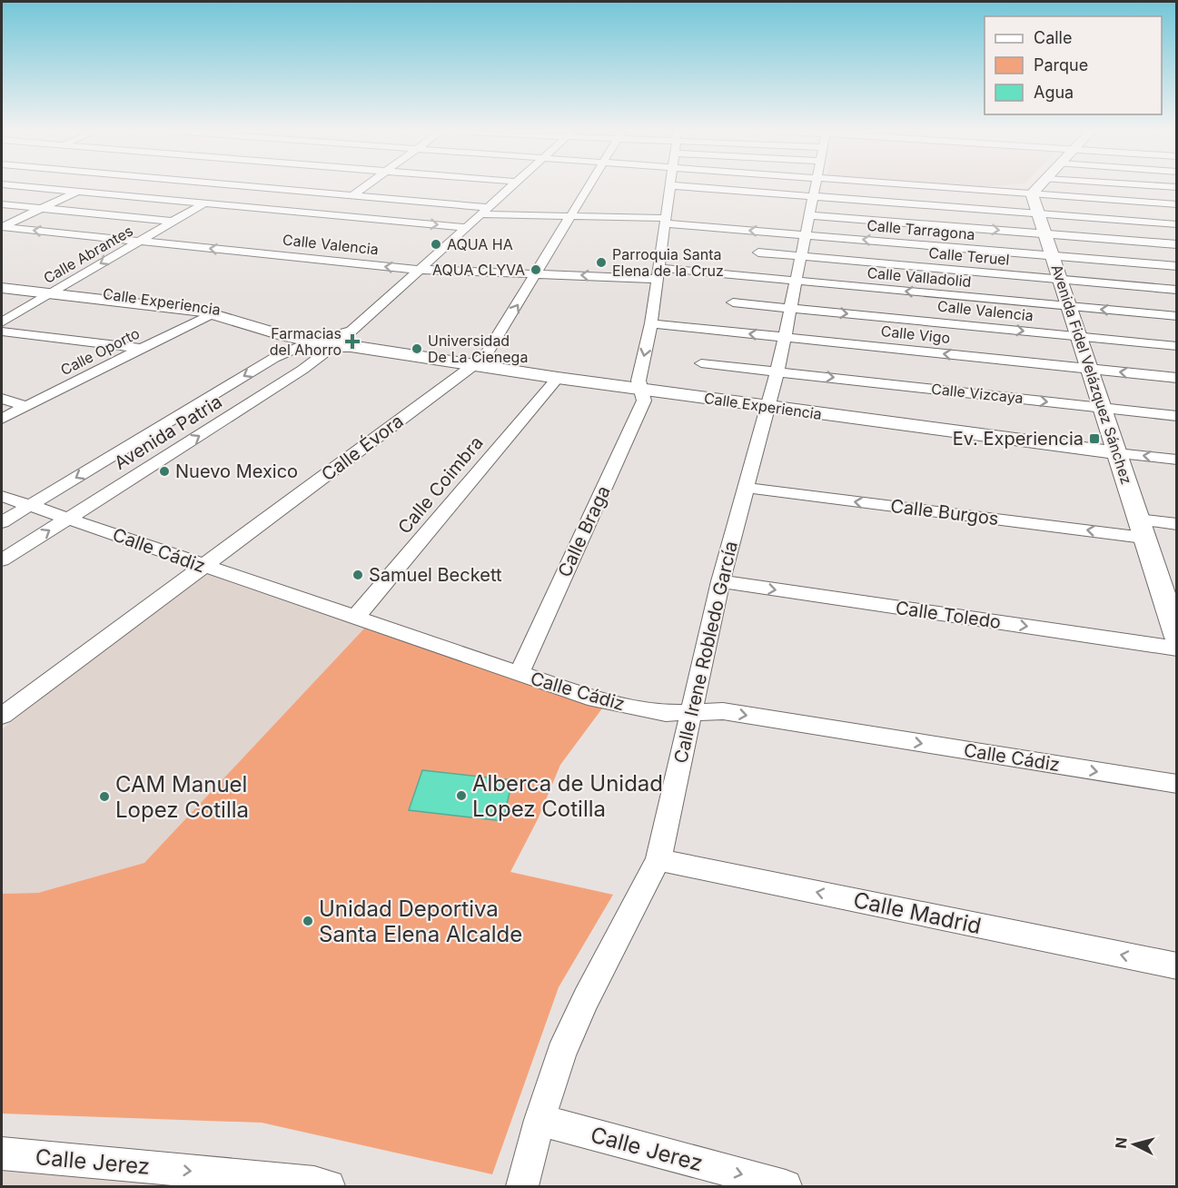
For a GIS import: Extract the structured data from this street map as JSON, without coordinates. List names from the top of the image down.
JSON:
{
  "streets": {
    "street": [
      "Calle Tarragona",
      "Calle Valencia",
      "Calle Abrantes",
      "Calle Teruel",
      "Calle Valladolid",
      "Calle Experiencia",
      "Calle Vigo",
      "Calle Oporto",
      "Avenida Fidel Velázquez Sánchez",
      "Calle Vizcaya",
      "Avenida Patria",
      "Calle Évora",
      "Calle Coimbra",
      "Calle Burgos",
      "Calle Braga",
      "Calle Cádiz",
      "Calle Toledo",
      "Calle Irene Robledo García",
      "Calle Madrid",
      "Calle Jerez"
    ]
  },
  "crossings": [
    ["Calle Tarragona", "Avenida Fidel Velázquez Sánchez"],
    ["Calle Tarragona", "Avenida Patria"],
    ["Calle Tarragona", "Calle Évora"],
    ["Calle Tarragona", "Calle Braga"],
    ["Calle Tarragona", "Calle Irene Robledo García"],
    ["Calle Valencia", "Calle Abrantes"],
    ["Calle Valencia", "Calle Valladolid"],
    ["Calle Valencia", "Avenida Fidel Velázquez Sánchez"],
    ["Calle Valencia", "Avenida Patria"],
    ["Calle Valencia", "Calle Évora"],
    ["Calle Valencia", "Calle Braga"],
    ["Calle Valencia", "Calle Irene Robledo García"],
    ["Calle Abrantes", "Calle Experiencia"],
    ["Calle Teruel", "Avenida Fidel Velázquez Sánchez"],
    ["Calle Teruel", "Calle Irene Robledo García"],
    ["Calle Valladolid", "Avenida Fidel Velázquez Sánchez"],
    ["Calle Valladolid", "Calle Braga"],
    ["Calle Valladolid", "Calle Irene Robledo García"],
    ["Calle Experiencia", "Calle Oporto"],
    ["Calle Experiencia", "Avenida Fidel Velázquez Sánchez"],
    ["Calle Experiencia", "Avenida Patria"],
    ["Calle Experiencia", "Calle Évora"],
    ["Calle Experiencia", "Calle Coimbra"],
    ["Calle Experiencia", "Calle Braga"],
    ["Calle Experiencia", "Calle Irene Robledo García"],
    ["Calle Vigo", "Avenida Fidel Velázquez Sánchez"],
    ["Calle Vigo", "Calle Braga"],
    ["Calle Vigo", "Calle Irene Robledo García"],
    ["Avenida Fidel Velázquez Sánchez", "Calle Vizcaya"],
    ["Avenida Fidel Velázquez Sánchez", "Calle Burgos"],
    ["Calle Vizcaya", "Calle Irene Robledo García"],
    ["Avenida Patria", "Calle Cádiz"],
    ["Calle Évora", "Calle Cádiz"],
    ["Calle Coimbra", "Calle Cádiz"],
    ["Calle Burgos", "Calle Irene Robledo García"],
    ["Calle Braga", "Calle Cádiz"],
    ["Calle Cádiz", "Calle Irene Robledo García"],
    ["Calle Toledo", "Calle Irene Robledo García"],
    ["Calle Irene Robledo García", "Calle Madrid"],
    ["Calle Irene Robledo García", "Calle Jerez"]
  ],
  "one_way": [
    "Calle Burgos",
    "Calle Cádiz",
    "Calle Toledo",
    "Calle Madrid",
    "Calle Jerez"
  ],
  "places": {
    "other": [
      "AQUA HA",
      "Parroquia Santa Elena de la Cruz",
      "AQUA CLYVA",
      "Universidad De La Cienega",
      "Nuevo Mexico",
      "Samuel Beckett",
      "Alberca de Unidad Lopez Cotilla",
      "CAM Manuel Lopez Cotilla",
      "Unidad Deportiva Santa Elena Alcalde"
    ],
    "health": ["Farmacias del Ahorro"],
    "transit": ["Ev. Experiencia"]
  },
  "legend": ["Calle", "Parque", "Agua"],
  "north": "left"
}
